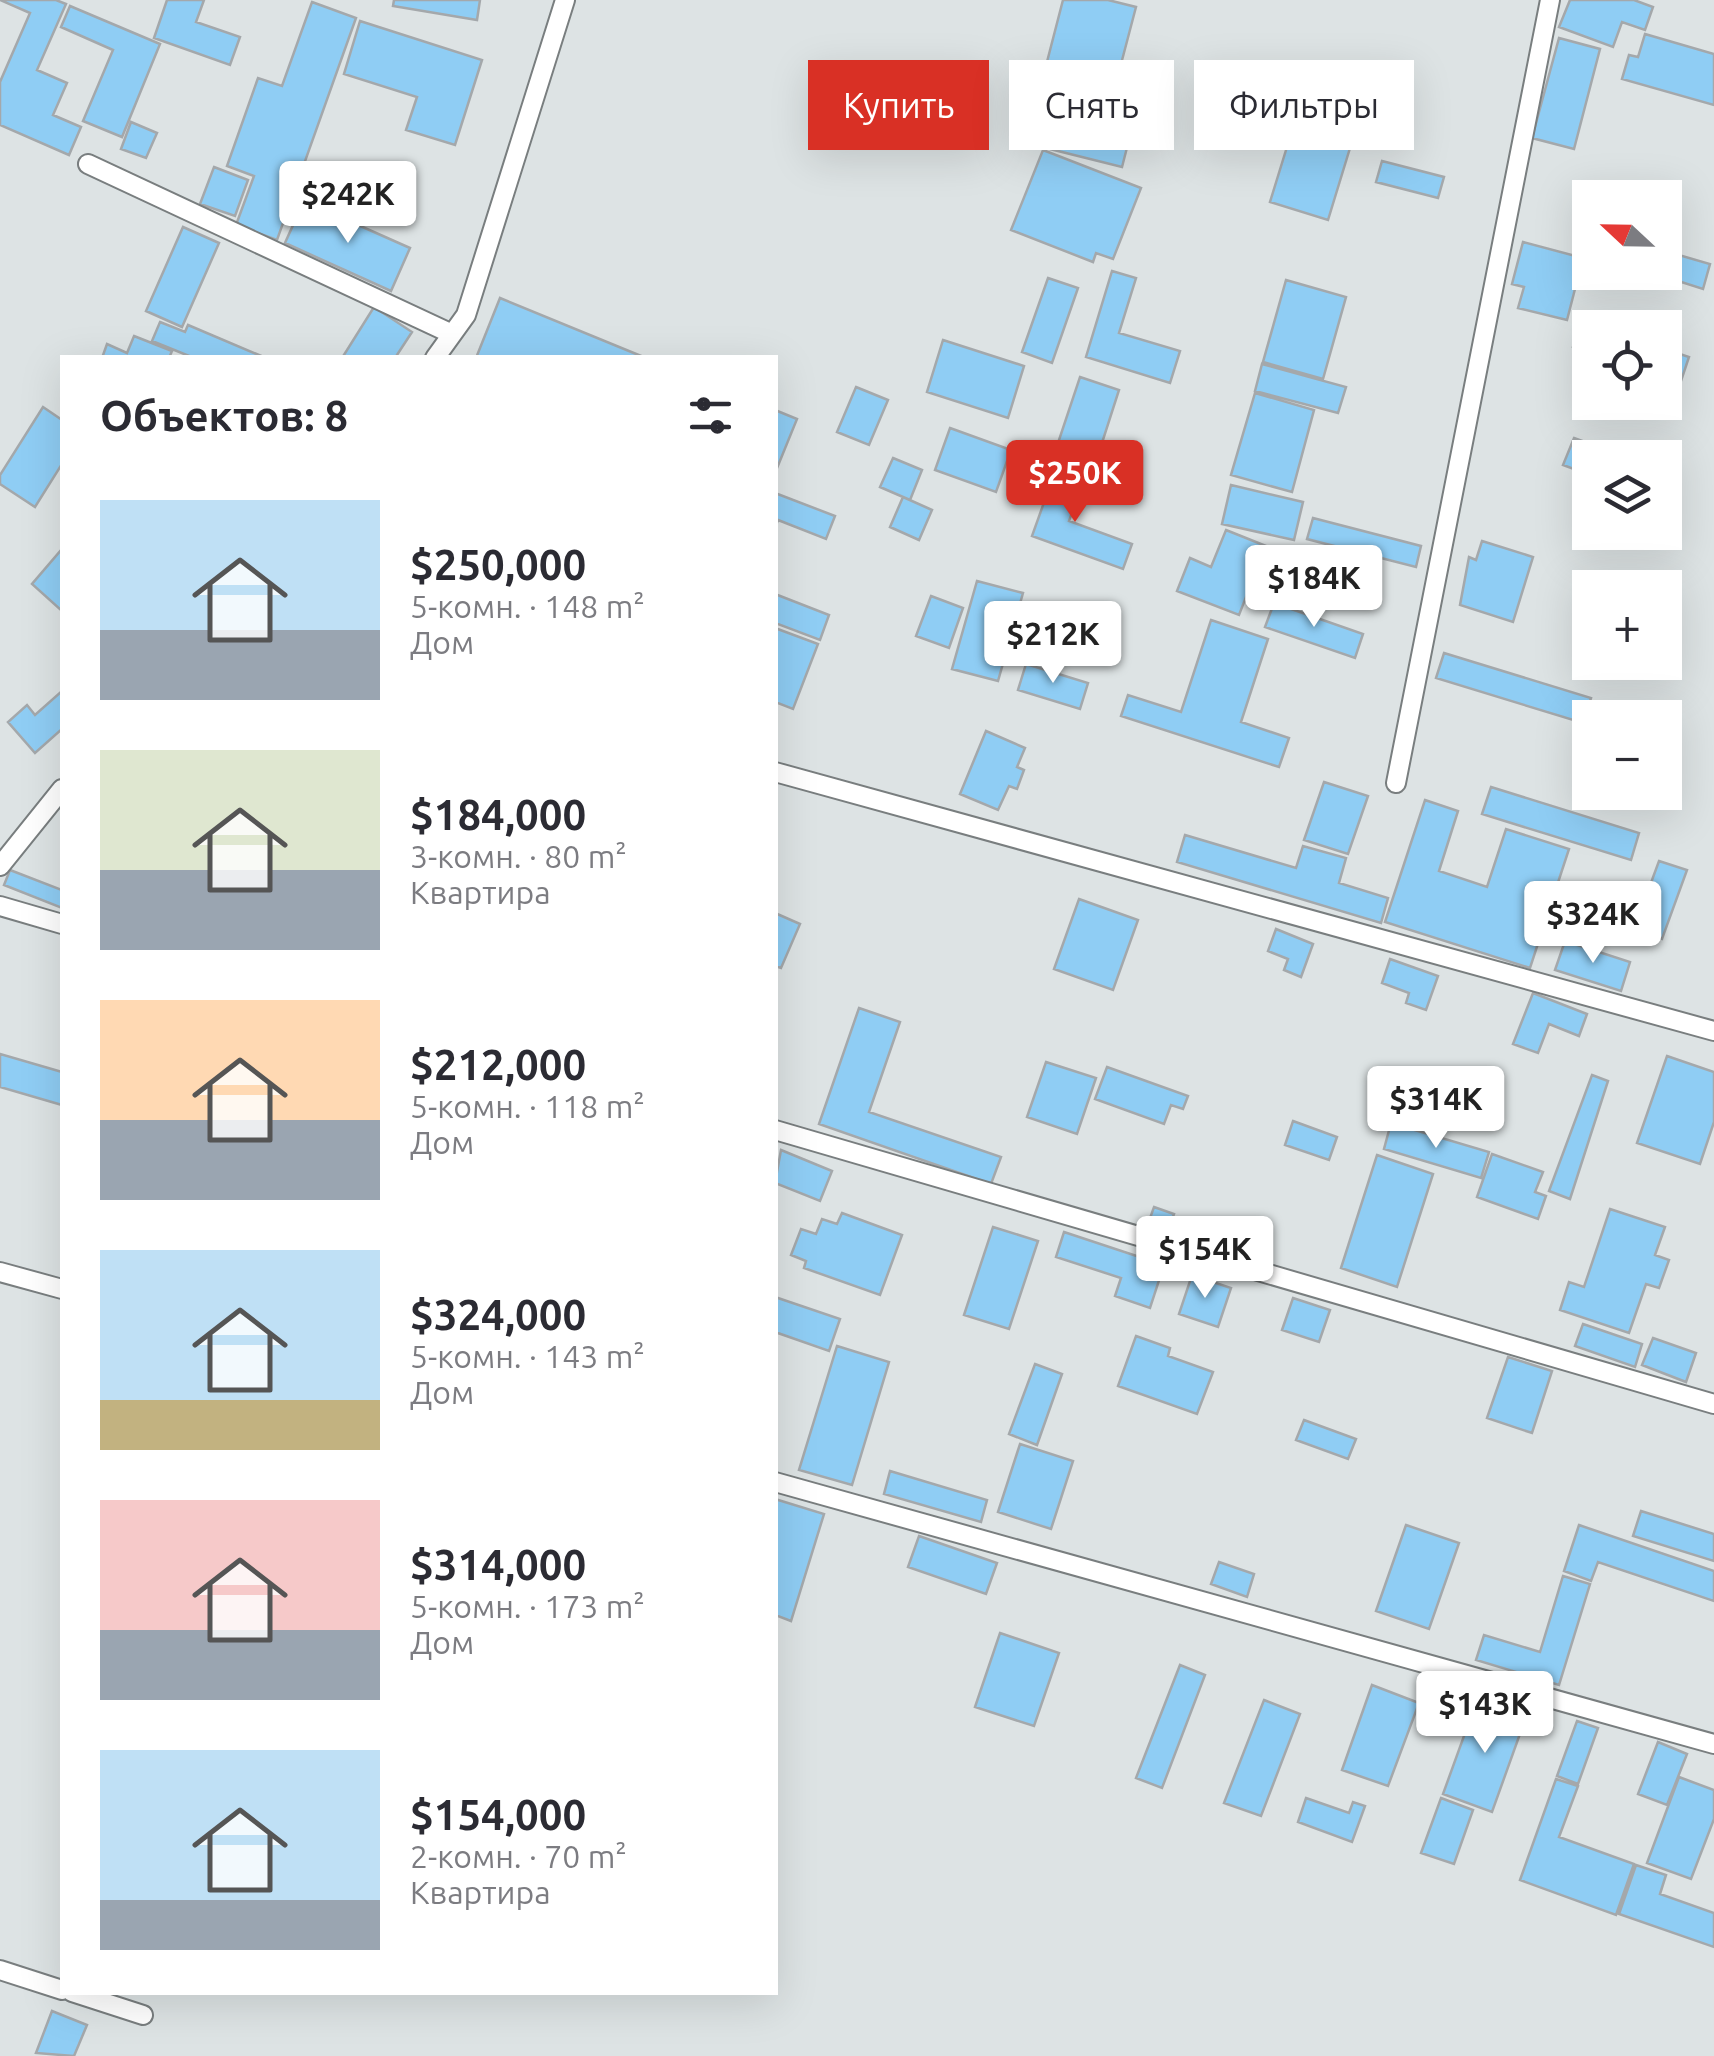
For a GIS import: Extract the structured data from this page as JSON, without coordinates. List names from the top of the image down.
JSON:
{
  "north": "left",
  "page": {
    "chip": ["Купить", "Снять", "Фильтры"],
    "price": [
      "$242K",
      "$250K",
      "$184K",
      "$212K",
      "$324K",
      "$314K",
      "$154K",
      "$143K"
    ],
    "map_buttons": ["+", "−"],
    "heading": "Объектов: 8",
    "list": [
      {
        "name": "$250,000",
        "note": "5-комн. · 148 m² · Дом"
      },
      {
        "name": "$184,000",
        "note": "3-комн. · 80 m² · Квартира"
      },
      {
        "name": "$212,000",
        "note": "5-комн. · 118 m² · Дом"
      },
      {
        "name": "$324,000",
        "note": "5-комн. · 143 m² · Дом"
      },
      {
        "name": "$314,000",
        "note": "5-комн. · 173 m² · Дом"
      },
      {
        "name": "$154,000",
        "note": "2-комн. · 70 m² · Квартира"
      }
    ]
  }
}
